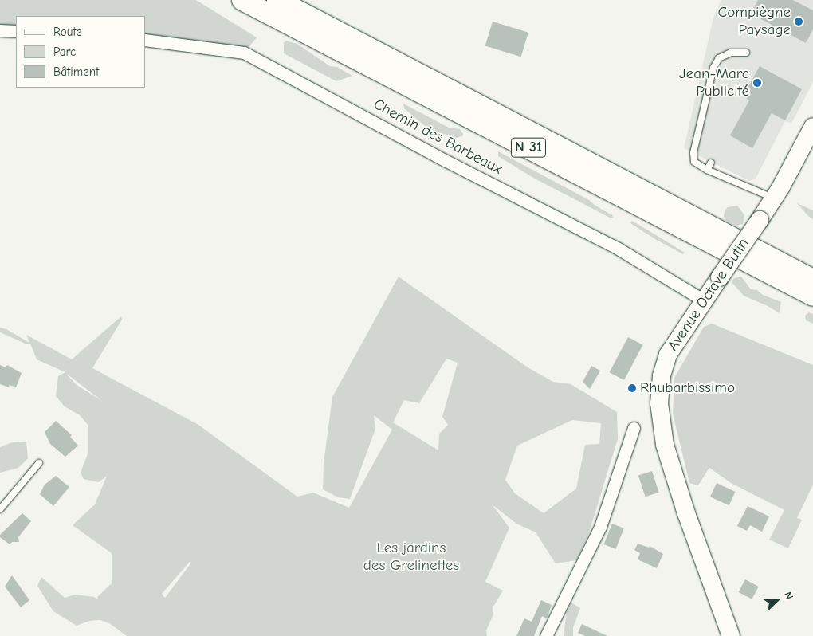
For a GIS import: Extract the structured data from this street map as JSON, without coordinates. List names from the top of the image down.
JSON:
{
  "streets": {
    "highway": ["N 31"],
    "main road": ["Avenue Octave Butin"],
    "street": ["Chemin des Barbeaux"]
  },
  "crossings": [
    ["Chemin des Barbeaux", "Avenue Octave Butin"]
  ],
  "parks": ["Les jardins des Grelinettes"],
  "places": ["Compiègne Paysage", "Jean-Marc Publicité", "Rhubarbissimo"],
  "legend": ["Route", "Parc", "Bâtiment"],
  "north": "right"
}
